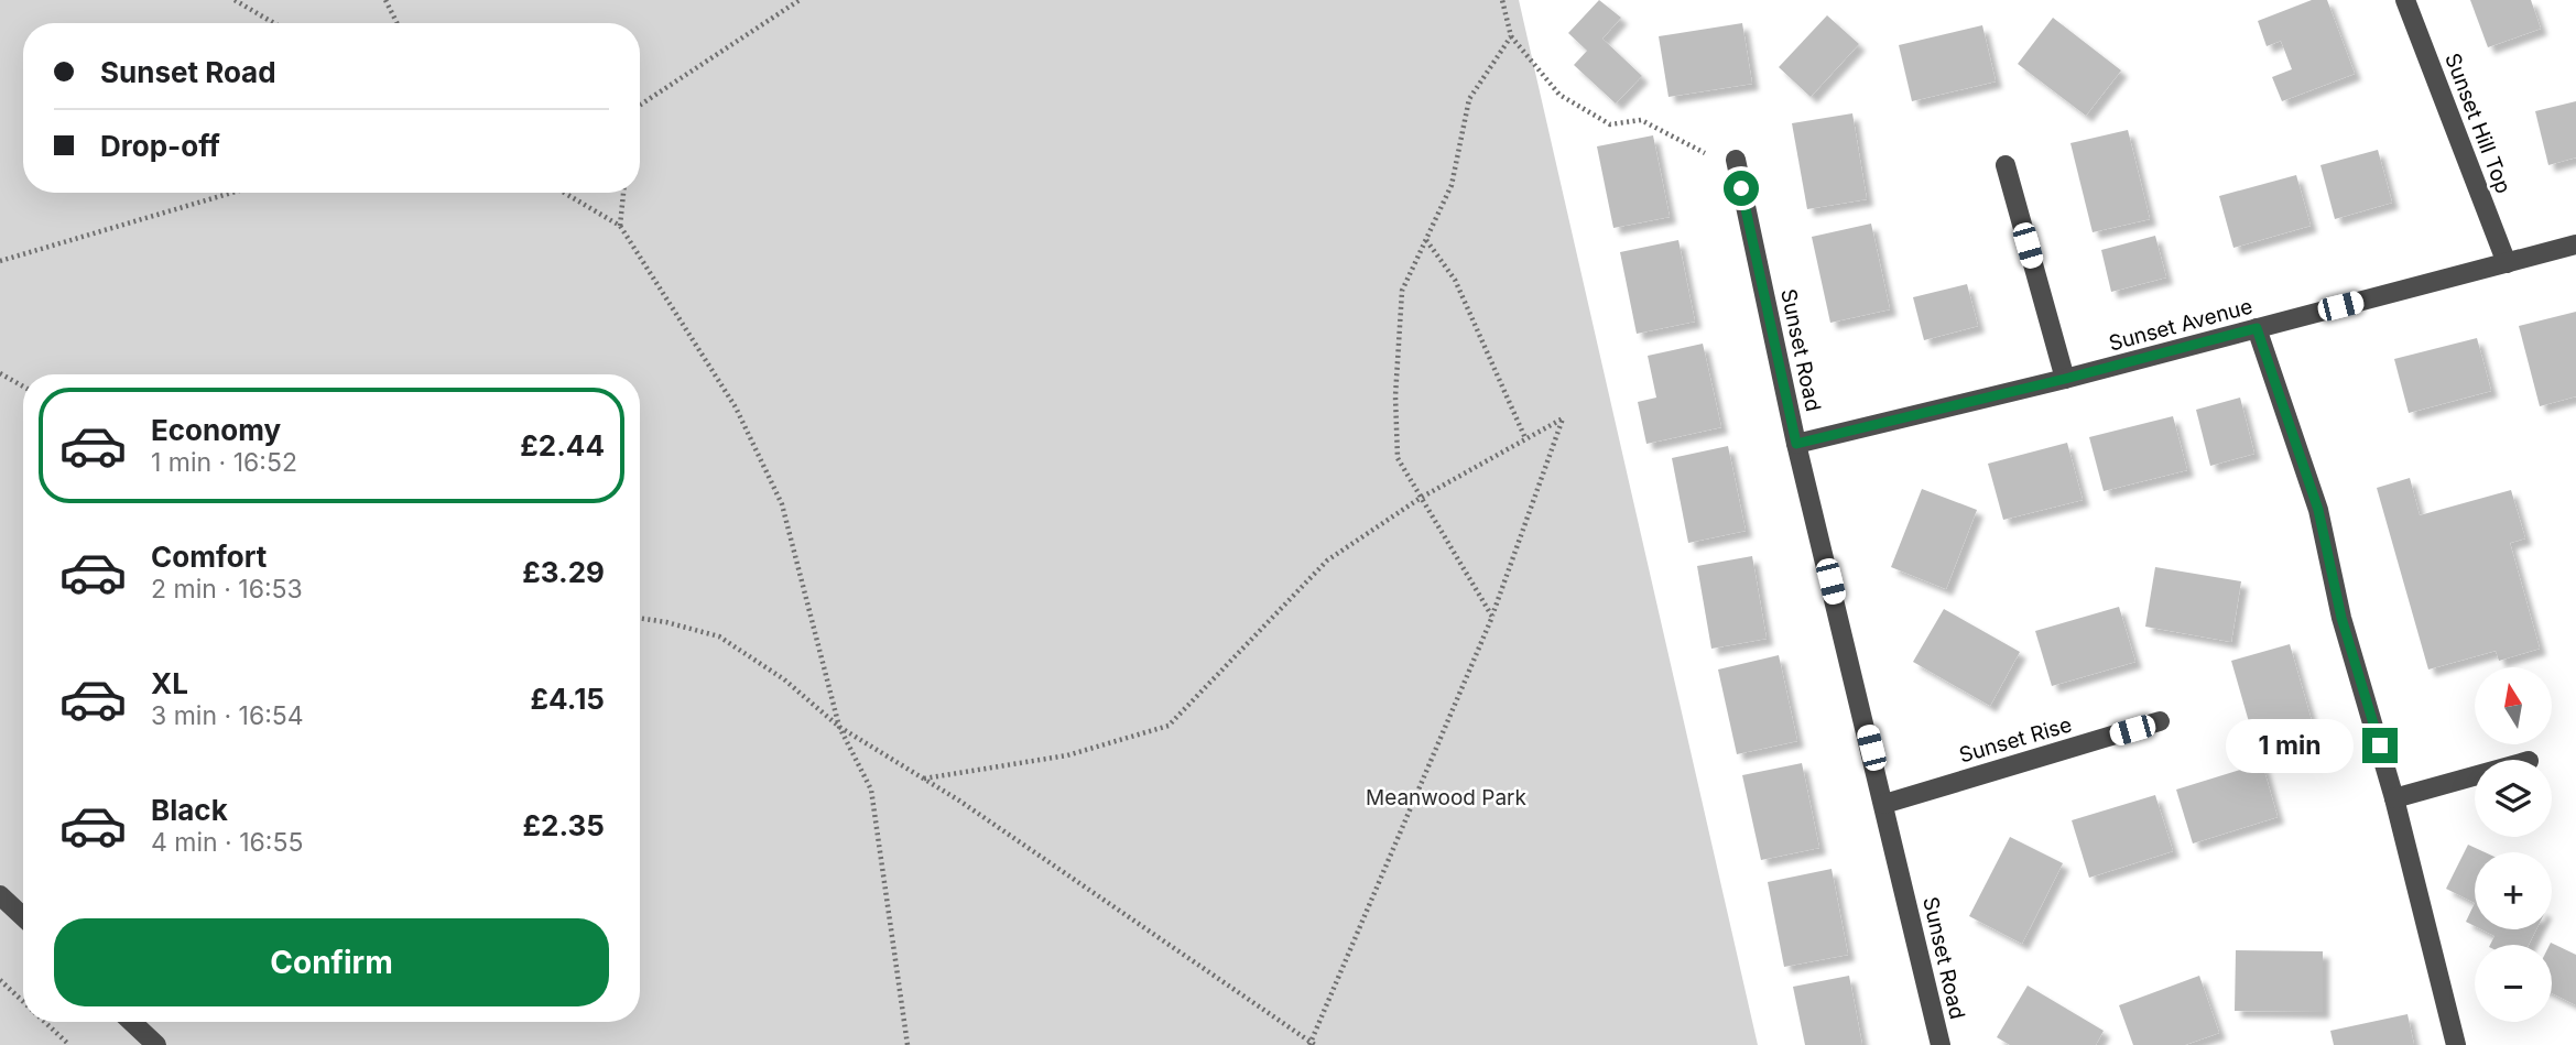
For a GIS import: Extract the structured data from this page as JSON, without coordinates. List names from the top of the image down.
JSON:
{
  "streets": {
    "street": [
      "Sunset Hill Top",
      "Sunset Avenue",
      "Sunset Road",
      "Sunset Rise"
    ]
  },
  "crossings": [
    ["Sunset Hill Top", "Sunset Avenue"],
    ["Sunset Avenue", "Sunset Road"],
    ["Sunset Road", "Sunset Rise"]
  ],
  "parks": ["Meanwood Park"],
  "north": "top",
  "page": {
    "banner": ["Sunset Road", "Drop-off"],
    "list": [
      {
        "name": "Economy",
        "note": "1 min · 16:52",
        "value": "£2.44"
      },
      {
        "name": "Comfort",
        "note": "2 min · 16:53",
        "value": "£3.29"
      },
      {
        "name": "XL",
        "note": "3 min · 16:54",
        "value": "£4.15"
      },
      {
        "name": "Black",
        "note": "4 min · 16:55",
        "value": "£2.35"
      }
    ],
    "map_buttons": ["+", "−"],
    "bubble": "1 min",
    "buttons": "Confirm"
  }
}
